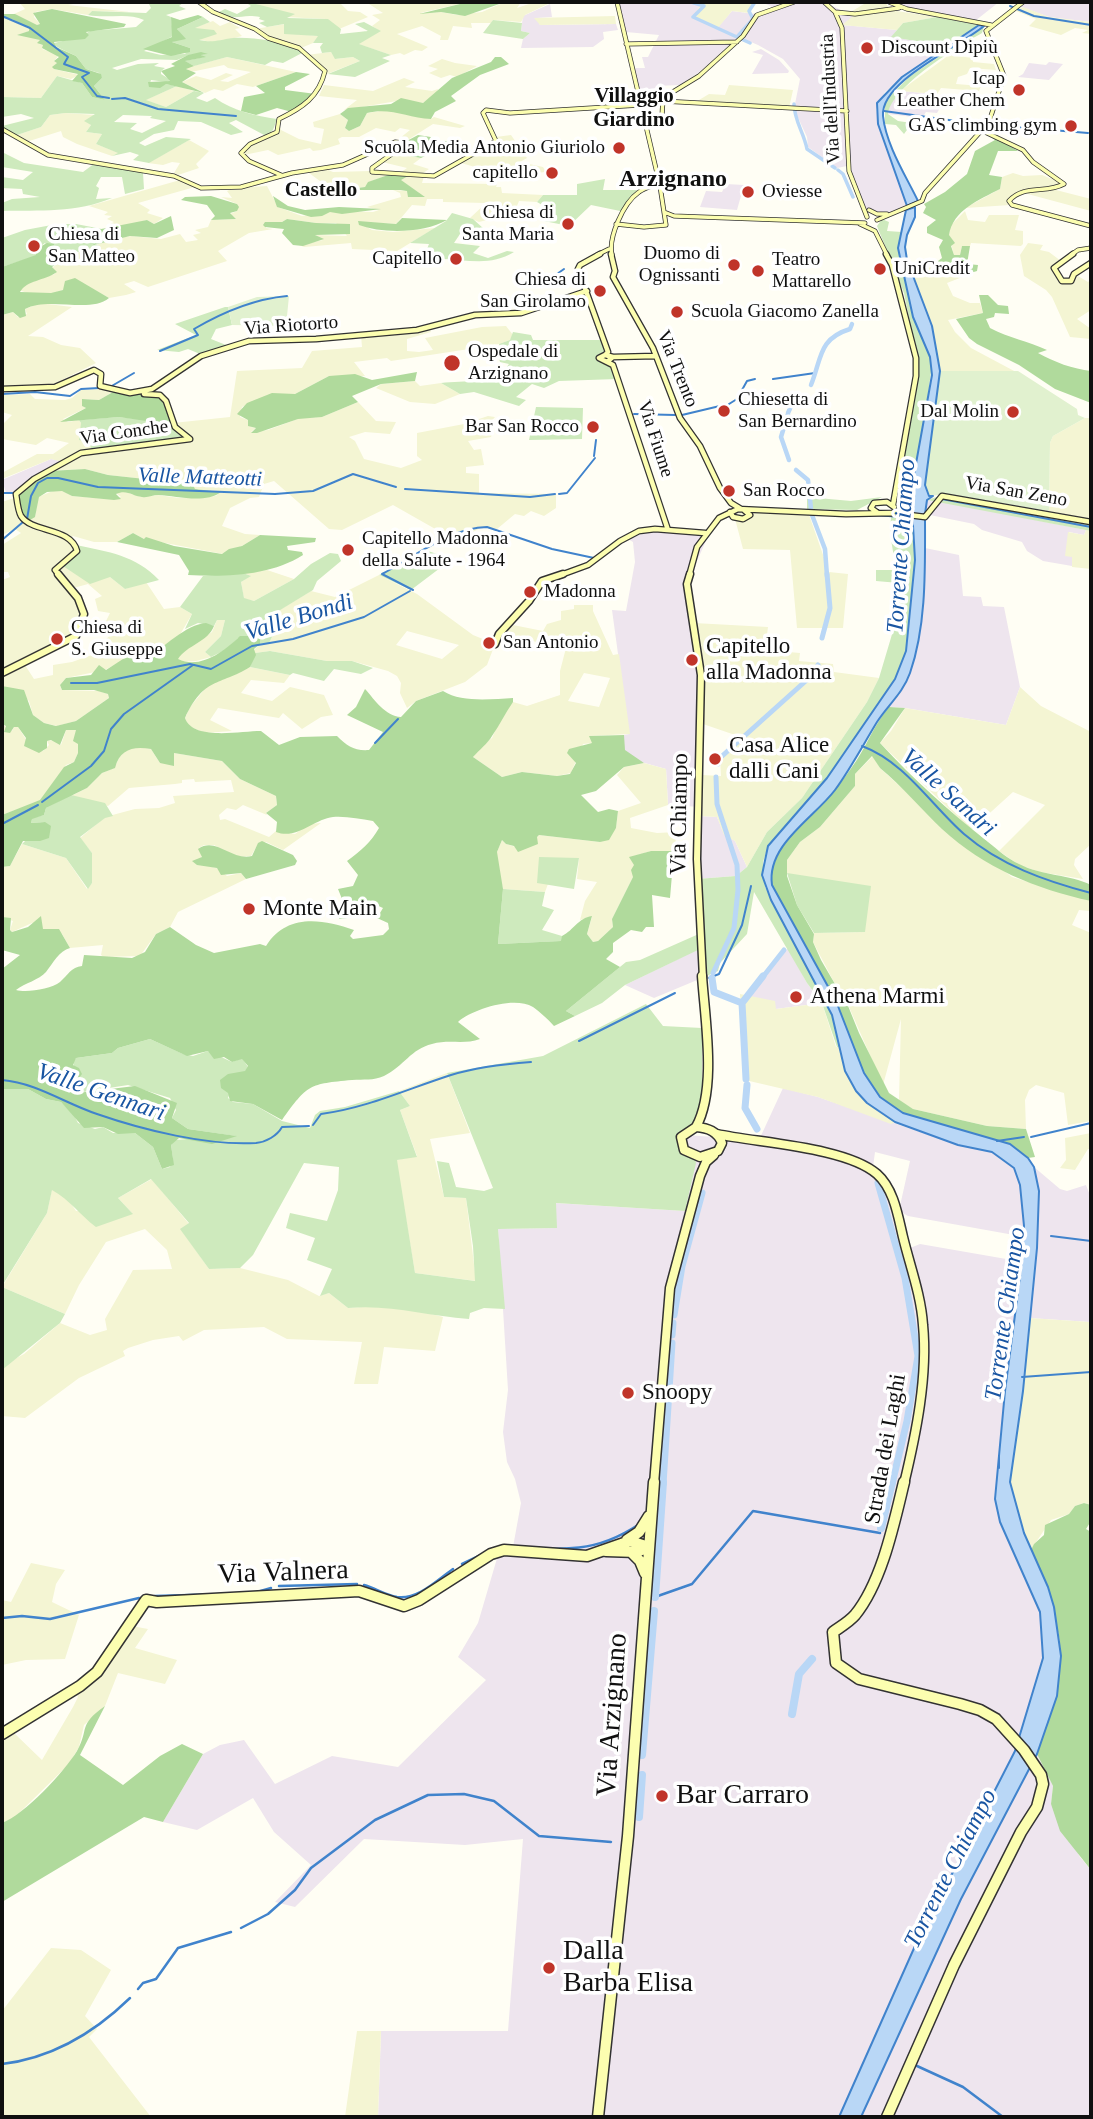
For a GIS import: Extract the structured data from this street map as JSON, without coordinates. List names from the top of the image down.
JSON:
{
  "streets": {
    "street": [
      "Via dell'Industria",
      "Via Riotorto",
      "Via Trento",
      "Via Conche",
      "Via Fiume",
      "Via San Zeno",
      "Via Chiampo",
      "Strada dei Laghi",
      "Via Valnera",
      "Via Arzignano"
    ]
  },
  "crossings": [
    ["Via Riotorto", "Via Conche"],
    ["Via Riotorto", "Via Fiume"],
    ["Via Trento", "Via San Zeno"],
    ["Via Trento", "Via Chiampo"],
    ["Via San Zeno", "Via Chiampo"],
    ["Via Valnera", "Via Arzignano"]
  ],
  "districts": ["Villaggio Giardino", "Arzignano", "Castello"],
  "water": [
    "Valle Matteotti",
    "Torrente Chiampo",
    "Valle Bondi",
    "Valle Sandri",
    "Valle Gennari"
  ],
  "places": [
    "Discount Dipiù",
    "Icap Leather Chem",
    "GAS climbing gym",
    "Scuola Media Antonio Giuriolo",
    "capitello",
    "Oviesse",
    "Chiesa di Santa Maria",
    "Chiesa di San Matteo",
    "Capitello",
    "Duomo di Ognissanti",
    "UniCredit",
    "Teatro Mattarello",
    "Chiesa di San Girolamo",
    "Scuola Giacomo Zanella",
    "Ospedale di Arzignano",
    "Chiesetta di San Bernardino",
    "Dal Molin",
    "Bar San Rocco",
    "San Rocco",
    "Capitello Madonna della Salute - 1964",
    "Madonna",
    "Chiesa di S. Giuseppe",
    "San Antonio",
    "Capitello alla Madonna",
    "Casa Alice dalli Cani",
    "Monte Main",
    "Athena Marmi",
    "Snoopy",
    "Bar Carraro",
    "Dalla Barba Elisa"
  ]
}
